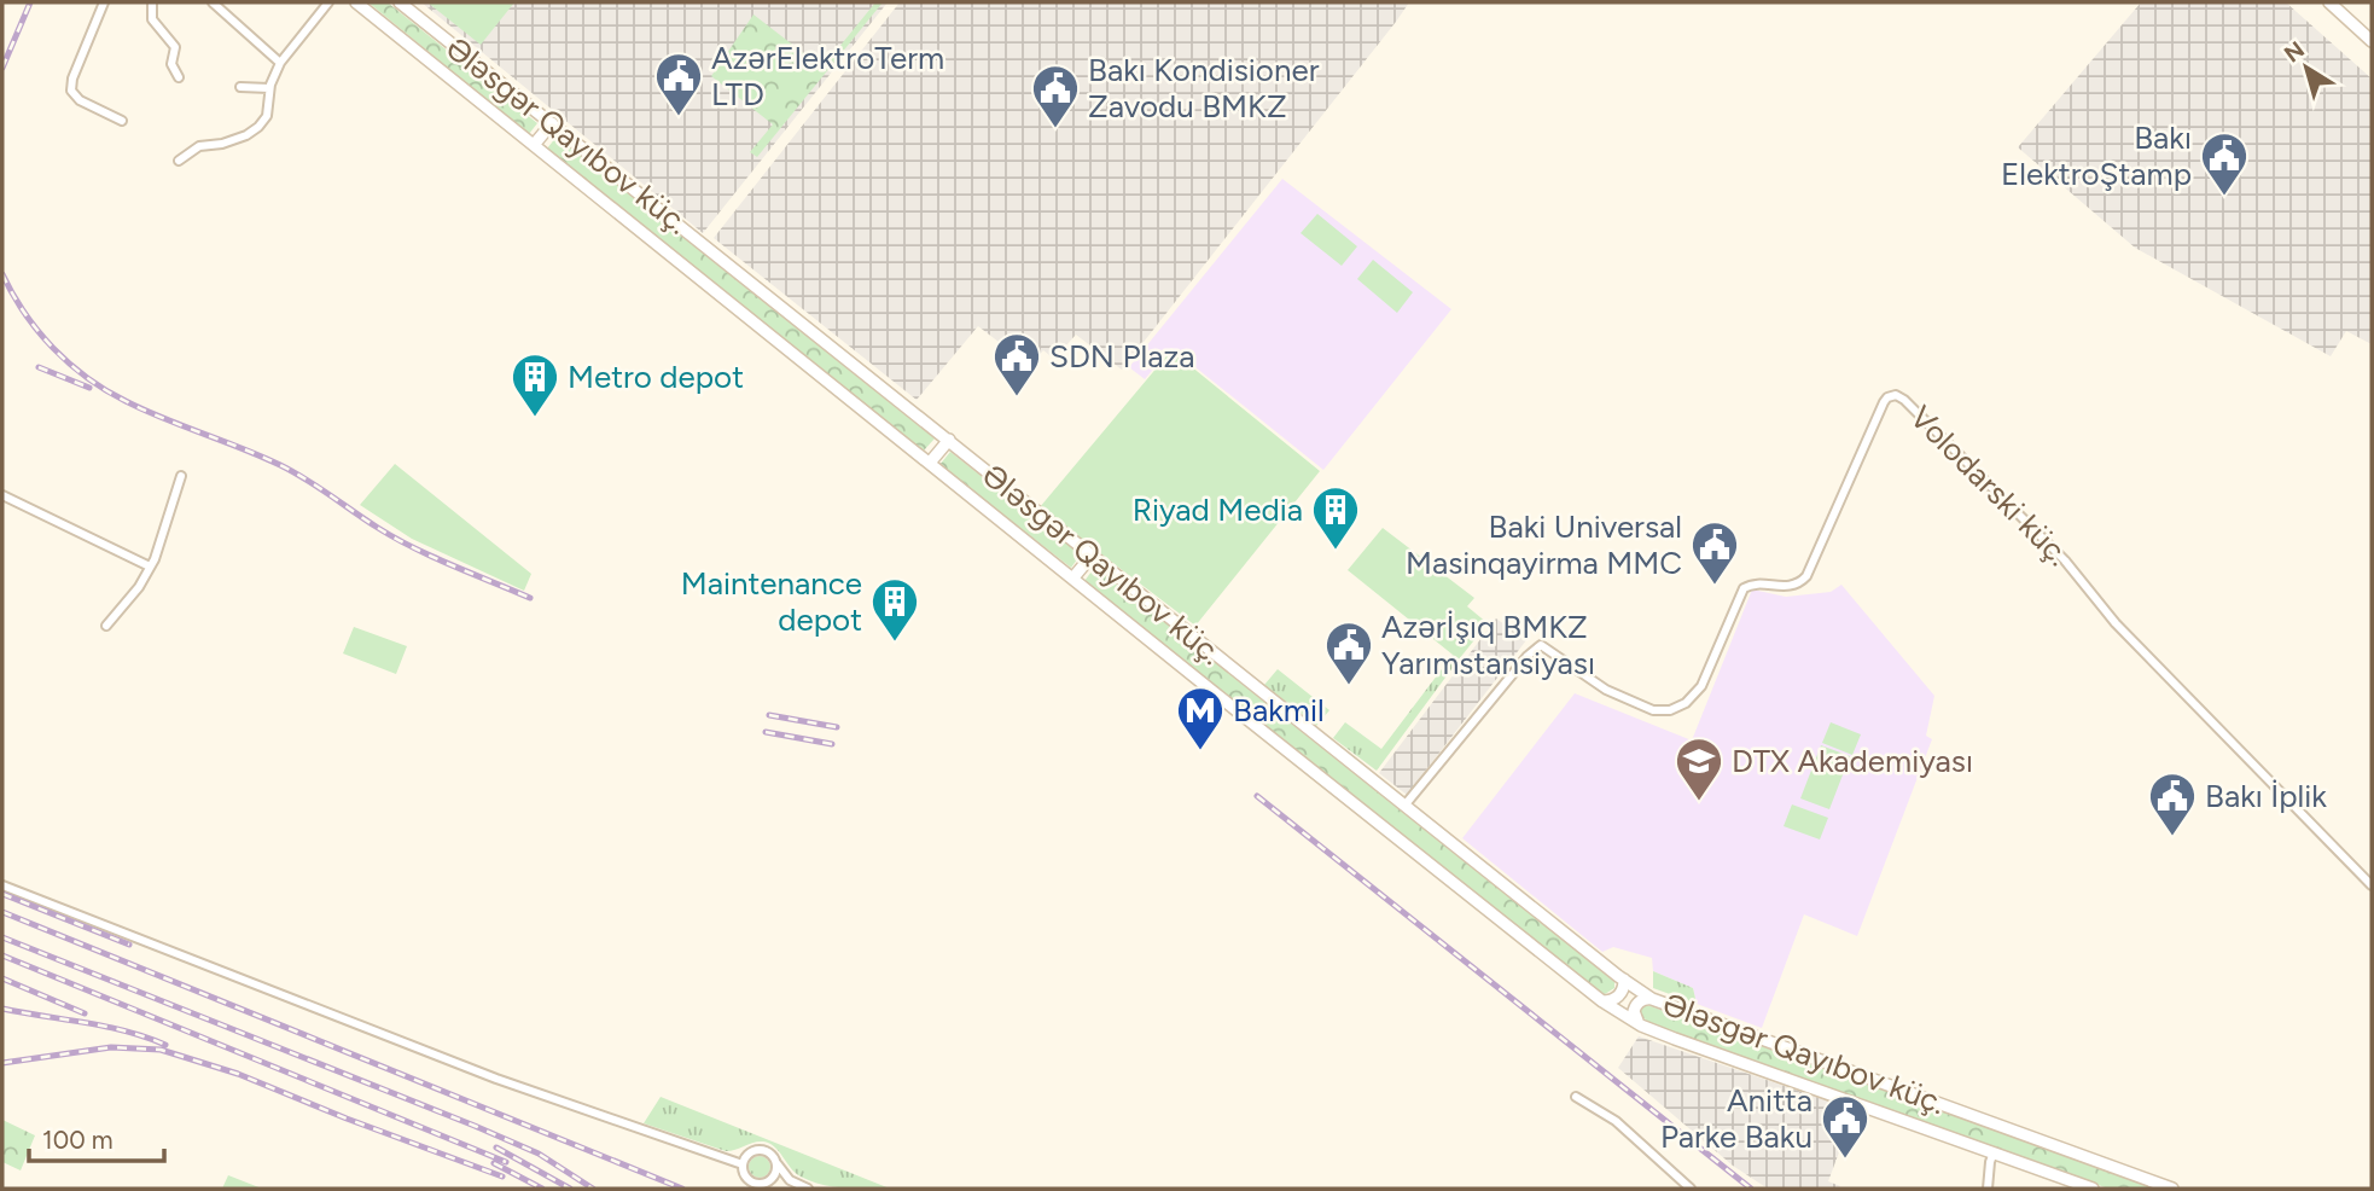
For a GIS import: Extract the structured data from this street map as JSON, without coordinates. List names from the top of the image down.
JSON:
{
  "streets": {
    "main road": ["Ələsgər Qayıbov küç."],
    "street": ["Volodarski küç."]
  },
  "crossings": [
    ["Ələsgər Qayıbov küç.", "Volodarski küç."]
  ],
  "places": {
    "public building": [
      "AzərElektroTerm LTD",
      "Bakı Kondisioner Zavodu BMKZ",
      "Bakı ElektroŞtamp",
      "SDN Plaza",
      "Baki Universal Masinqayirma MMC",
      "Azərİşıq BMKZ Yarımstansiyası",
      "Bakı İplik",
      "Anitta Parke Baku"
    ],
    "building": ["Metro depot", "Riyad Media", "Maintenance depot"],
    "metro station": ["Bakmil"],
    "school or university": ["DTX Akademiyası"]
  },
  "scale_bar": "100 m",
  "north": "top left"
}
